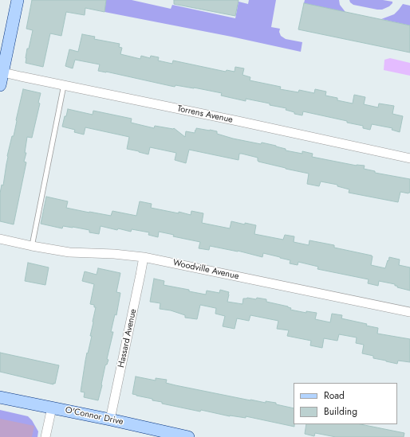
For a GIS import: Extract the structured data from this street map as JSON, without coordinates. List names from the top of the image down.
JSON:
{
  "streets": {
    "main road": ["O'Connor Drive"],
    "street": ["Torrens Avenue", "Woodville Avenue", "Hassard Avenue"]
  },
  "crossings": [
    ["Woodville Avenue", "Hassard Avenue"],
    ["Hassard Avenue", "O'Connor Drive"]
  ],
  "legend": ["Road", "Building"]
}
